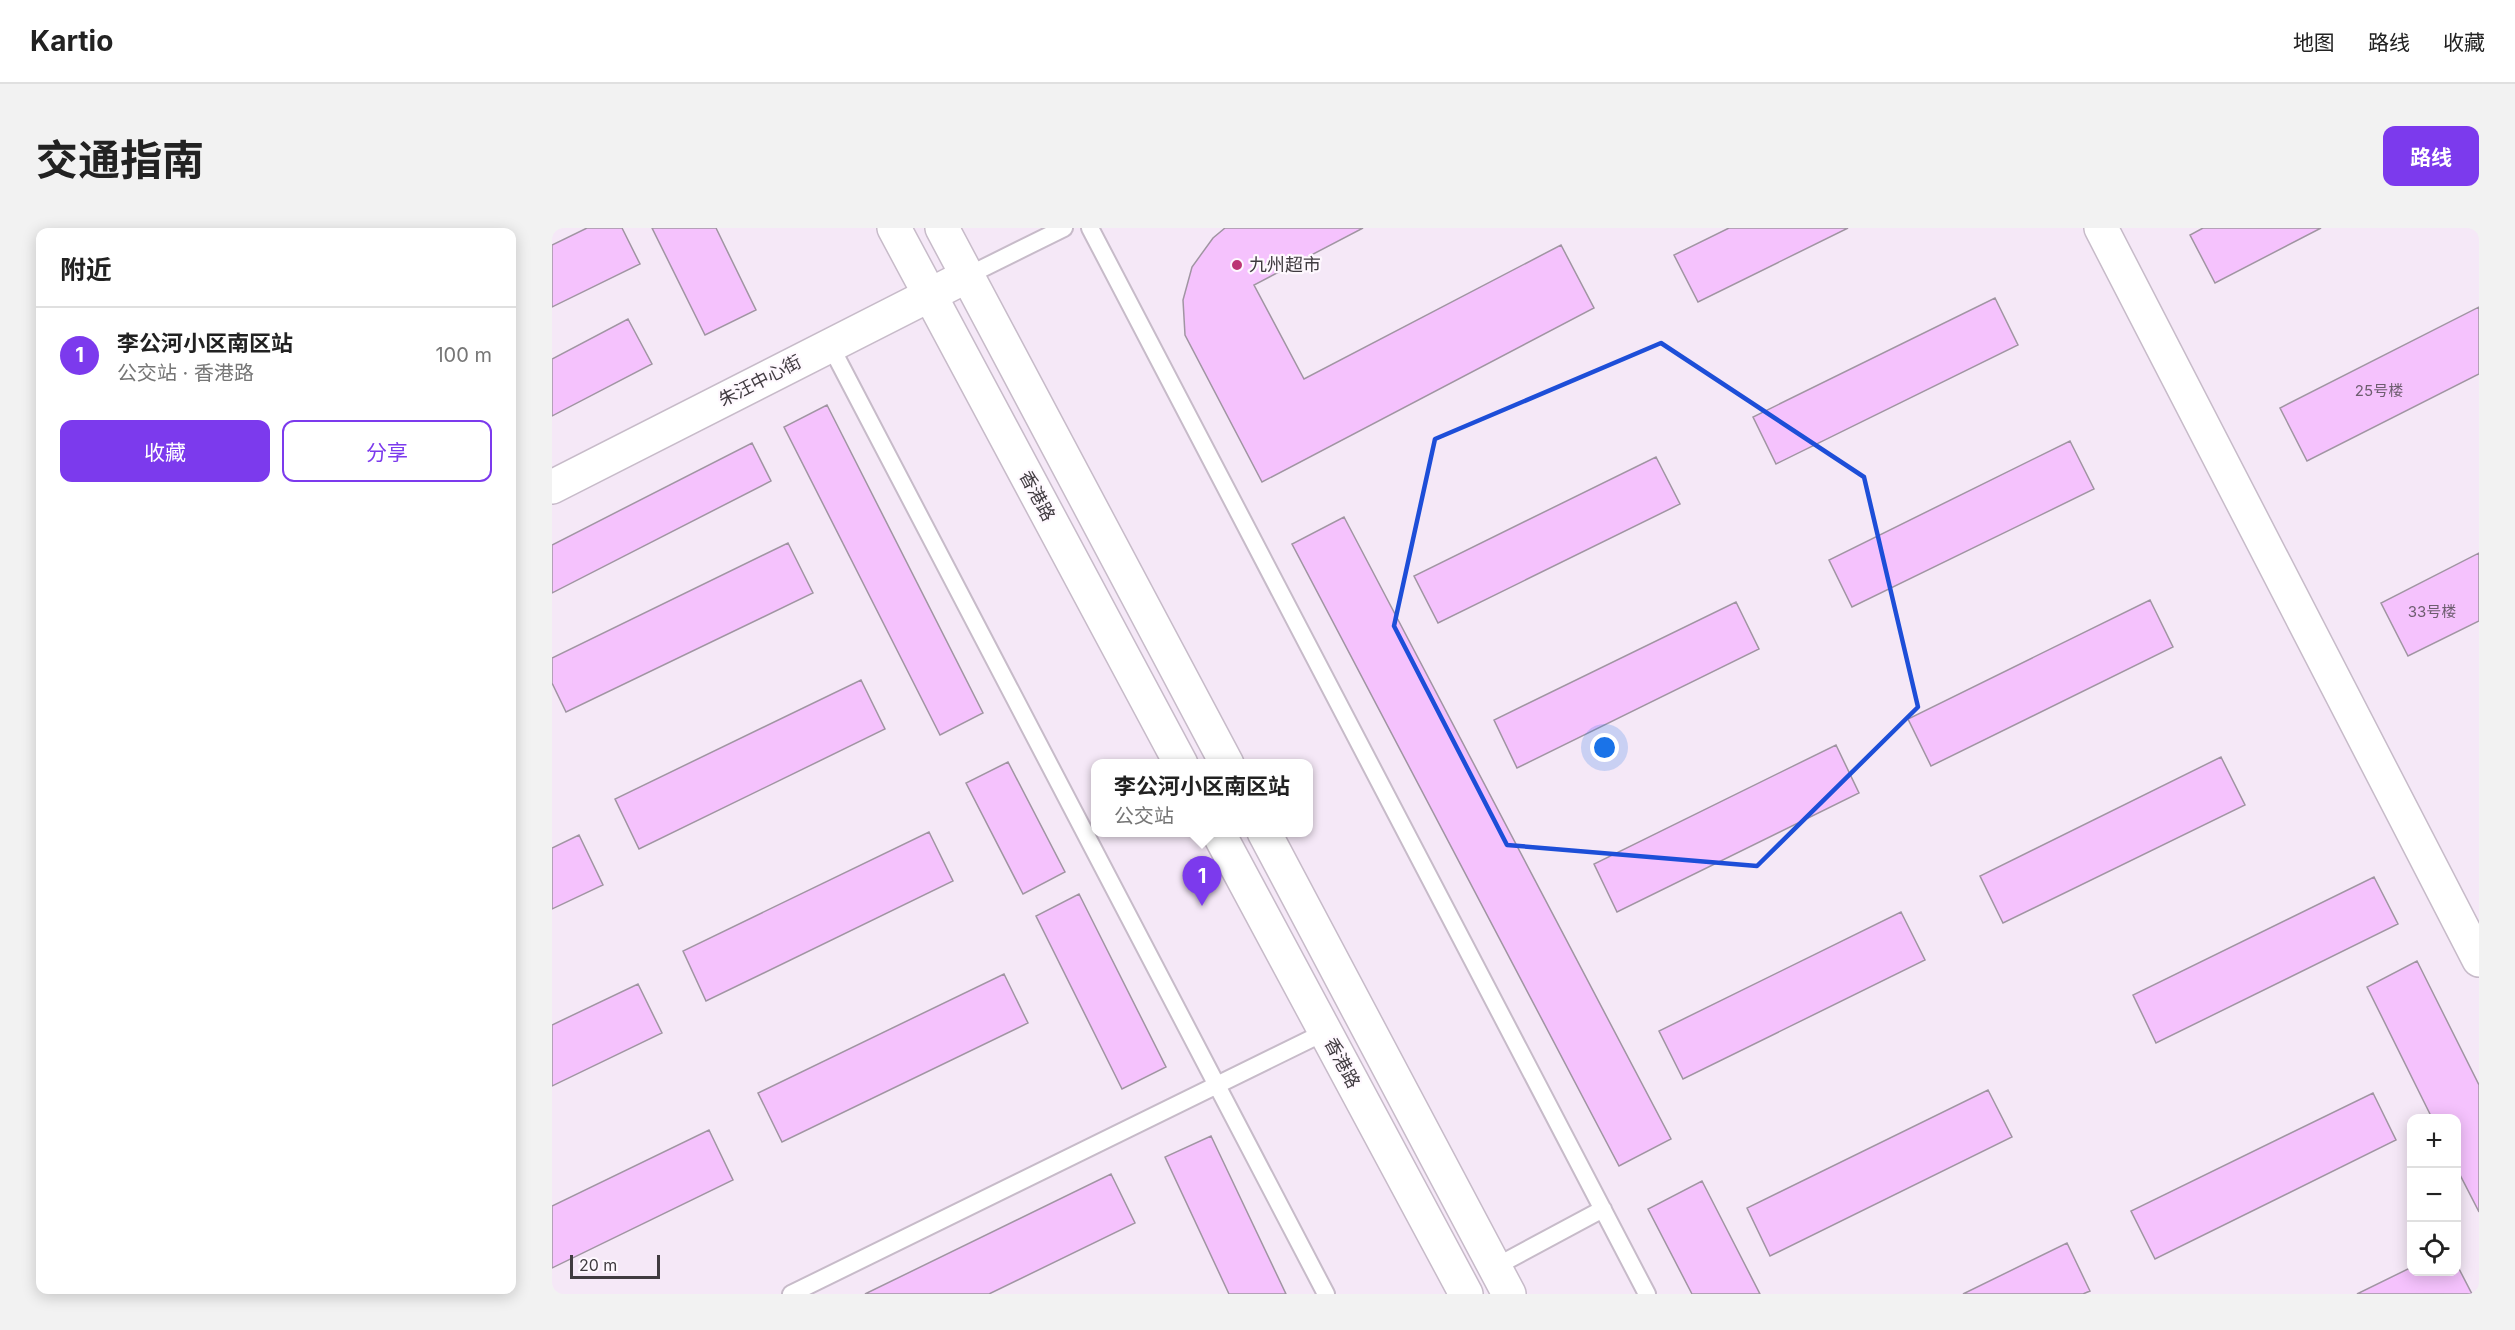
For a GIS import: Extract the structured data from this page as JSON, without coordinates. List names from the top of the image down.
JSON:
{
  "streets": {
    "main road": ["朱汪中心街", "香港路"]
  },
  "crossings": [
    ["朱汪中心街", "香港路"]
  ],
  "places": ["九州超市"],
  "house_numbers": ["25号楼", "33号楼"],
  "scale_bar": "20 m",
  "page": {
    "header": "Kartio",
    "nav": ["地图", "路线", "收藏"],
    "title": "交通指南",
    "buttons": [
      "路线",
      ["收藏", "分享"]
    ],
    "heading": "附近",
    "list": [
      {
        "mark": "1",
        "name": "李公河小区南区站",
        "note": "公交站 · 香港路",
        "value": "100 m"
      }
    ],
    "popup": ["李公河小区南区站", "公交站"],
    "pins": "1",
    "map_buttons": ["+", "−"],
    "scale": "20 m"
  }
}
